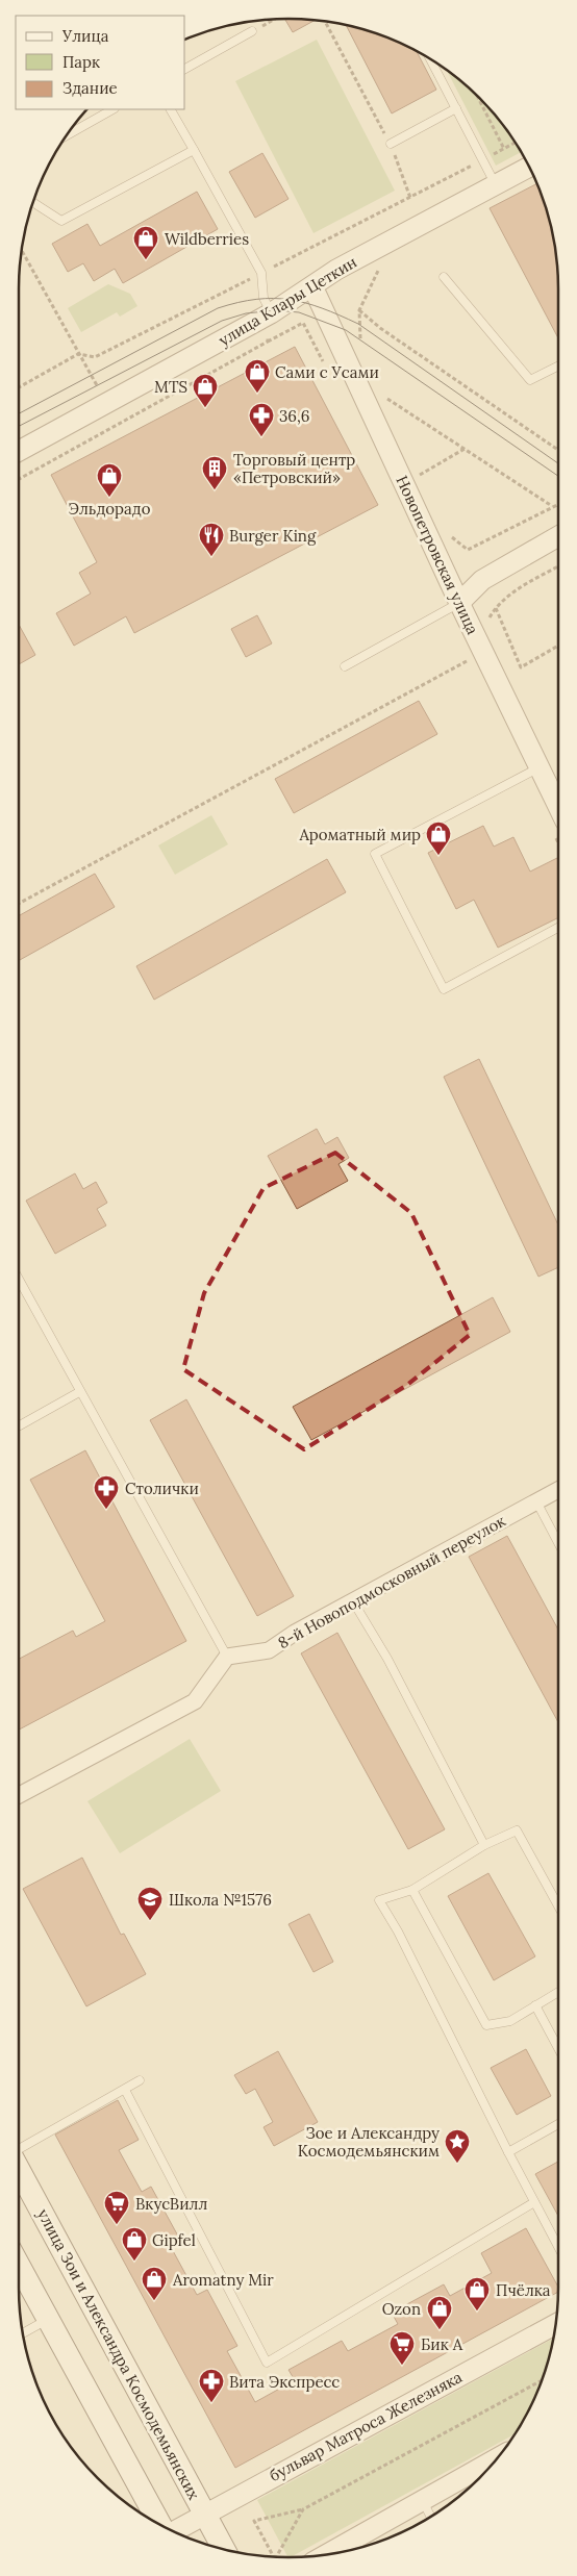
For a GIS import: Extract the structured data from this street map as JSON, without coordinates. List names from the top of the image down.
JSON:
{
  "streets": {
    "main road": ["улица Зои и Александра Космодемьянских"],
    "street": [
      "улица Клары Цеткин",
      "Новопетровская улица",
      "8-й Новоподмосковный переулок",
      "бульвар Матроса Железняка"
    ]
  },
  "crossings": [
    ["улица Клары Цеткин", "Новопетровская улица"],
    ["улица Зои и Александра Космодемьянских", "бульвар Матроса Железняка"]
  ],
  "places": {
    "shop": [
      "Wildberries",
      "Сами с Усами",
      "MTS",
      "Эльдорадо",
      "Ароматный мир",
      "Gipfel",
      "Aromatny Mir",
      "Пчёлка",
      "Ozon"
    ],
    "pharmacy": ["36,6", "Столички", "Вита Экспресс"],
    "building": ["Торговый центр «Петровский»"],
    "restaurant": ["Burger King"],
    "school or university": ["Школа №1576"],
    "place": ["Зое и Александру Космодемьянским"],
    "supermarket": ["ВкусВилл", "Бик А"]
  },
  "legend": ["Улица", "Парк", "Здание"]
}
